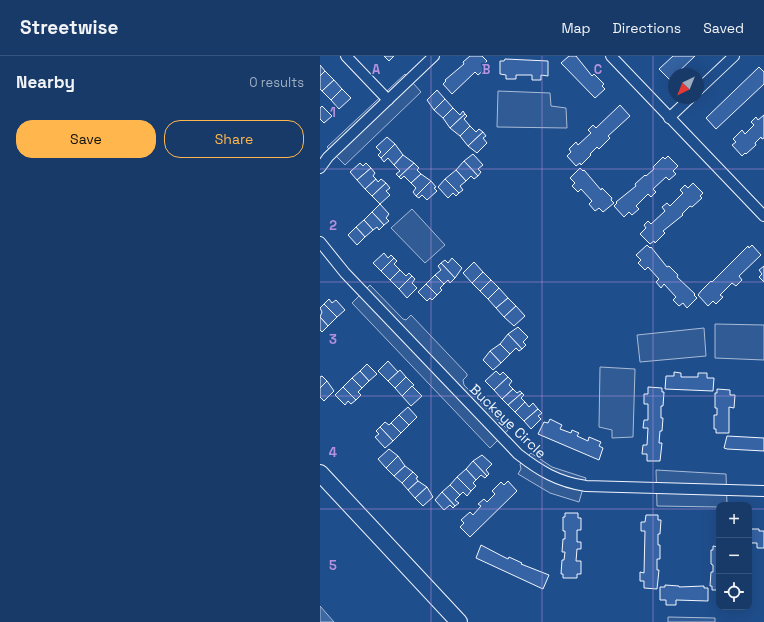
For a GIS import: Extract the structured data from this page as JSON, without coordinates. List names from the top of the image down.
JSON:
{
  "streets": {
    "street": ["Buckeye Circle"]
  },
  "north": "bottom left",
  "page": {
    "header": "Streetwise",
    "nav": ["Map", "Directions", "Saved"],
    "heading": ["Nearby", "0 results"],
    "buttons": ["Save", "Share"],
    "map_buttons": ["+", "−"]
  },
  "grid": {
    "columns": ["A", "B", "C"],
    "rows": [
      "1",
      "2",
      "3",
      "4",
      "5"
    ]
  }
}
